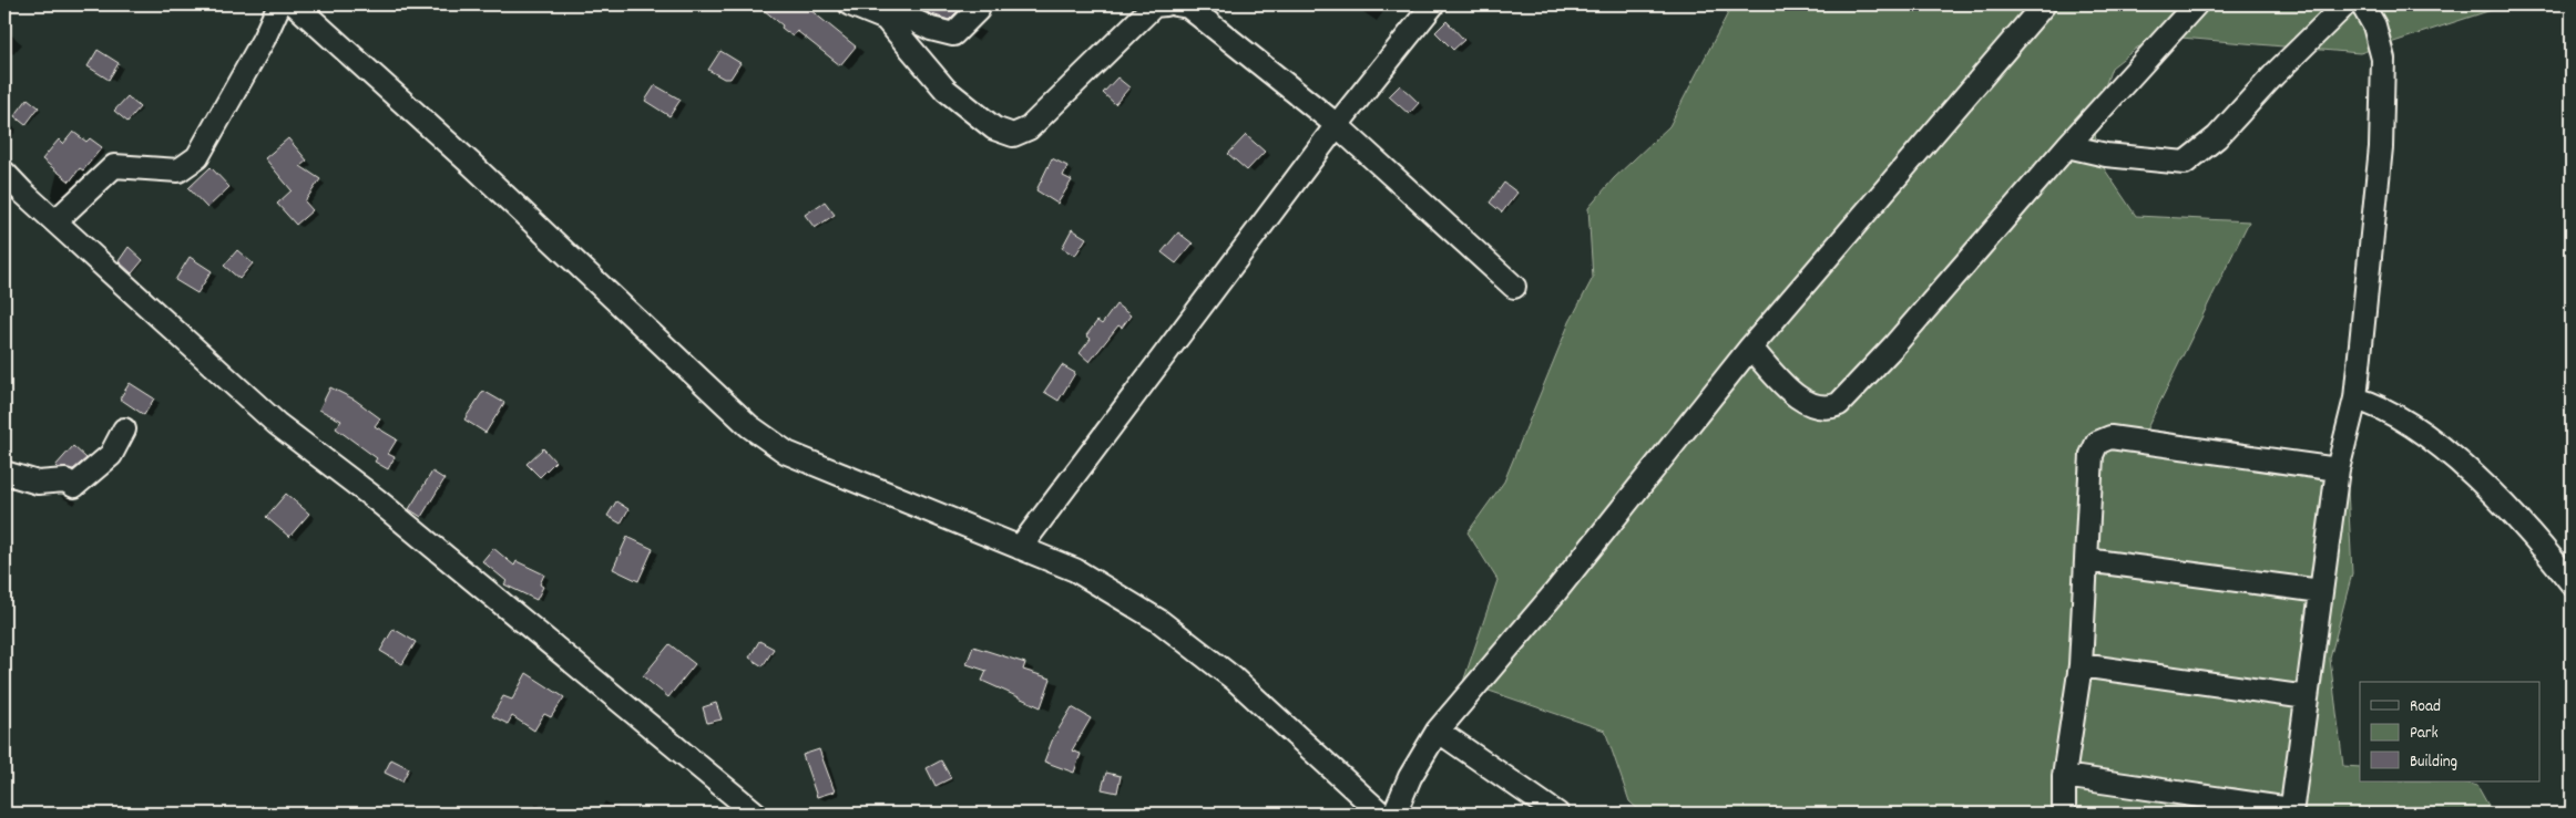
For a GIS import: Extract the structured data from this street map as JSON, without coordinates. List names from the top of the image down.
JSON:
{
  "legend": ["Road", "Park", "Building"]
}
